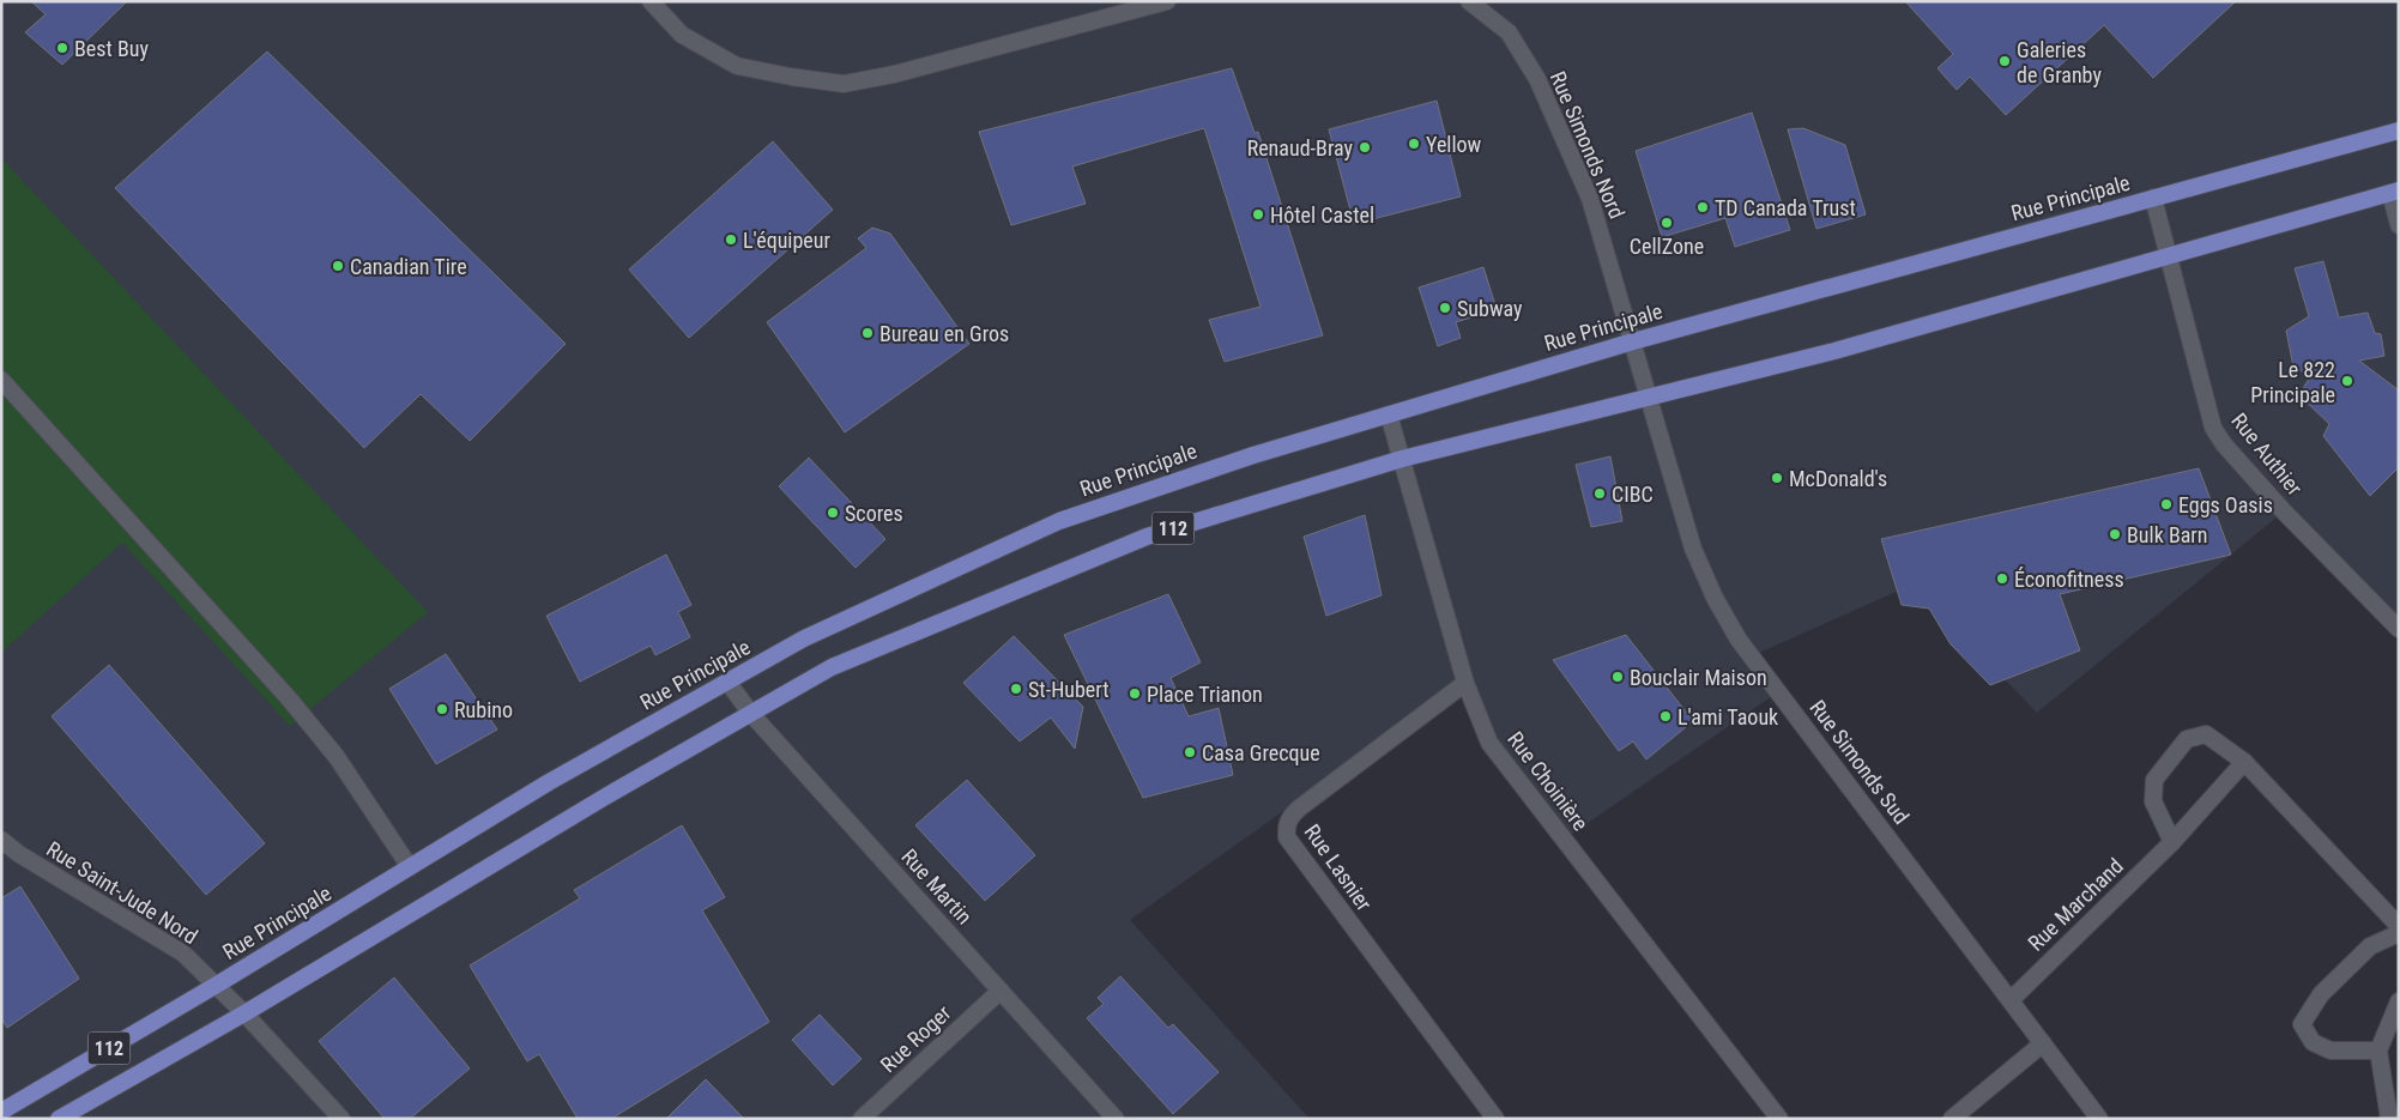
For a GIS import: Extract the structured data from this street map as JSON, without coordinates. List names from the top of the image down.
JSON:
{
  "streets": {
    "main road": ["Rue Principale", "112"],
    "street": [
      "Rue Simonds Nord",
      "Rue Authier",
      "Rue Simonds Sud",
      "Rue Choinière",
      "Rue Lasnier",
      "Rue Martin",
      "Rue Saint-Jude Nord",
      "Rue Marchand",
      "Rue Roger"
    ]
  },
  "crossings": [
    ["Rue Simonds Nord", "Rue Principale"],
    ["Rue Simonds Nord", "112"],
    ["Rue Simonds Nord", "Rue Simonds Sud"],
    ["Rue Principale", "Rue Authier"],
    ["Rue Principale", "Rue Choinière"],
    ["Rue Principale", "Rue Martin"],
    ["Rue Principale", "Rue Saint-Jude Nord"],
    ["Rue Authier", "112"],
    ["112", "Rue Simonds Sud"],
    ["112", "Rue Choinière"],
    ["112", "Rue Martin"],
    ["112", "Rue Saint-Jude Nord"],
    ["Rue Simonds Sud", "Rue Marchand"],
    ["Rue Choinière", "Rue Lasnier"],
    ["Rue Martin", "Rue Roger"]
  ],
  "places": [
    "Best Buy",
    "Galeries de Granby",
    "Yellow",
    "Renaud-Bray",
    "TD Canada Trust",
    "Hôtel Castel",
    "CellZone",
    "L'équipeur",
    "Canadian Tire",
    "Subway",
    "Bureau en Gros",
    "Le 822 Principale",
    "McDonald's",
    "CIBC",
    "Eggs Oasis",
    "Scores",
    "Bulk Barn",
    "Éconofitness",
    "Bouclair Maison",
    "St-Hubert",
    "Place Trianon",
    "Rubino",
    "L'ami Taouk",
    "Casa Grecque"
  ]
}
